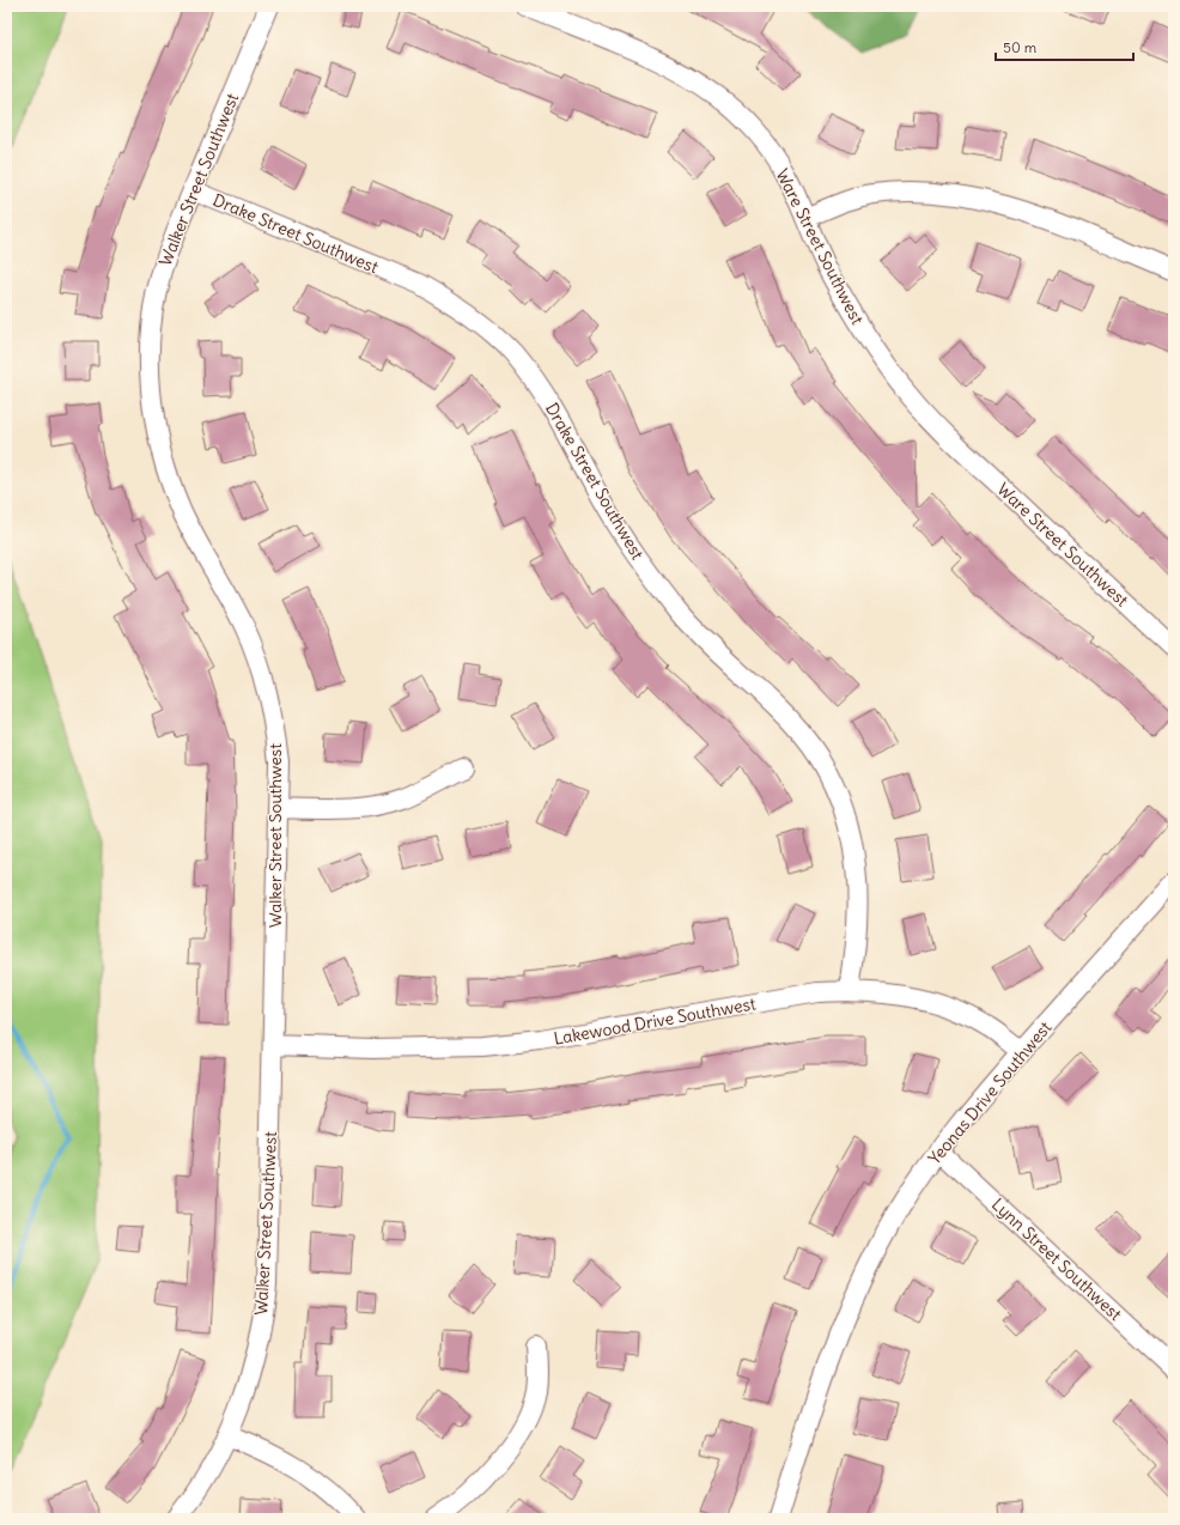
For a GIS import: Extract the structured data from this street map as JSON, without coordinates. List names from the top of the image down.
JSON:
{
  "streets": {
    "street": [
      "Walker Street Southwest",
      "Drake Street Southwest",
      "Ware Street Southwest",
      "Lakewood Drive Southwest",
      "Yeonas Drive Southwest",
      "Lynn Street Southwest"
    ]
  },
  "crossings": [
    ["Walker Street Southwest", "Drake Street Southwest"],
    ["Walker Street Southwest", "Lakewood Drive Southwest"],
    ["Drake Street Southwest", "Lakewood Drive Southwest"],
    ["Lakewood Drive Southwest", "Yeonas Drive Southwest"],
    ["Yeonas Drive Southwest", "Lynn Street Southwest"]
  ],
  "scale_bar": "50 m"
}
